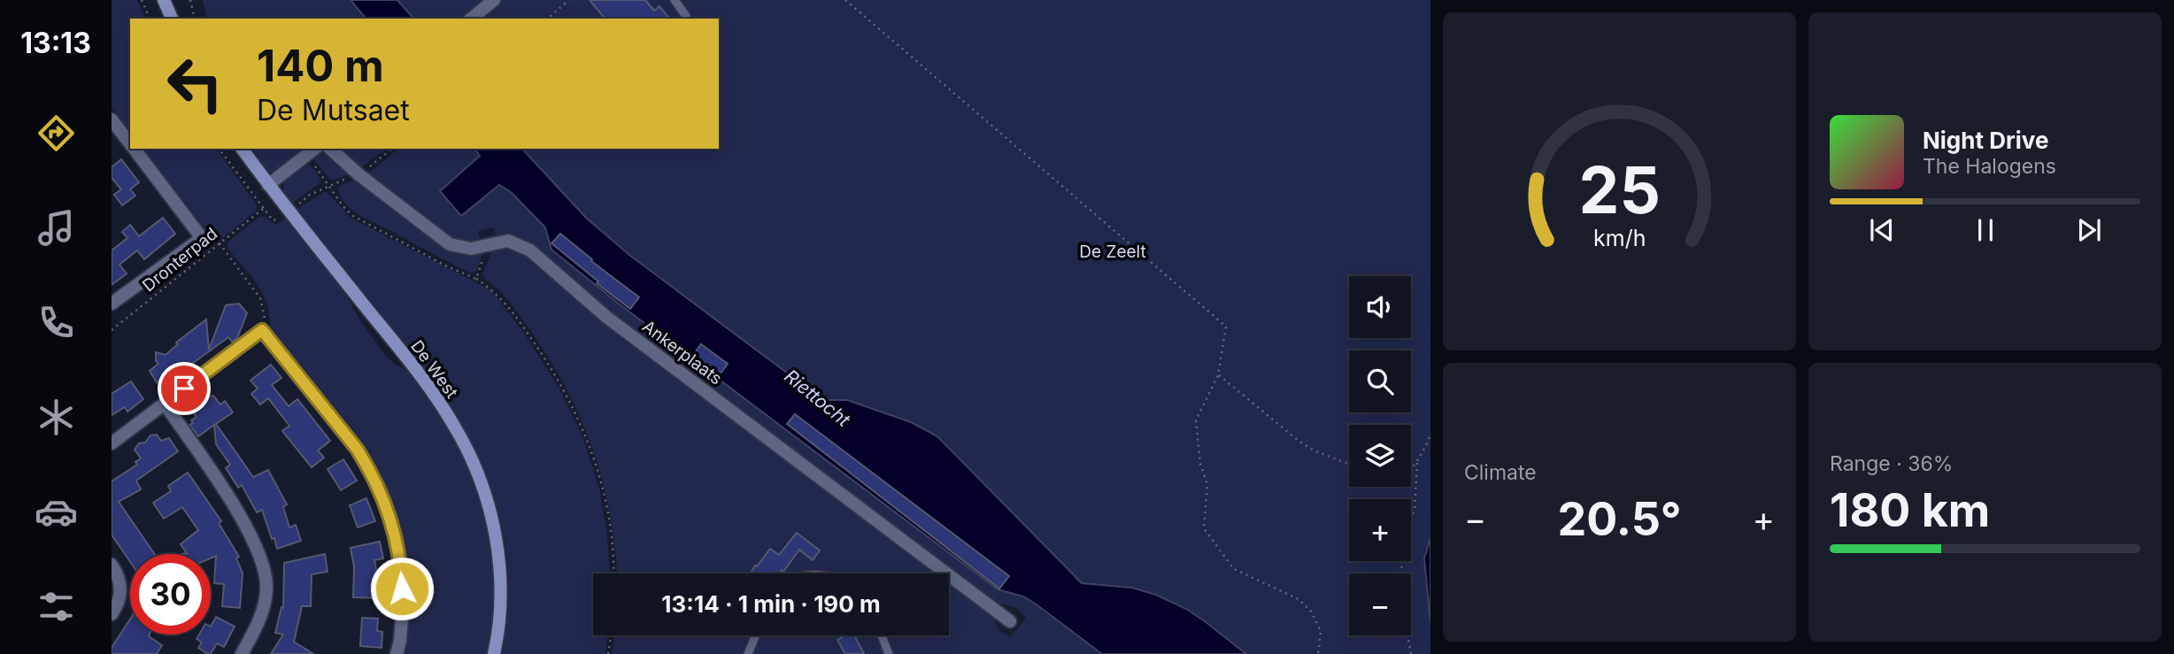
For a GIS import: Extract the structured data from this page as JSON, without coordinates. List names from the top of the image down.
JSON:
{
  "streets": {
    "main road": ["De West"],
    "street": ["Ankerplaats"],
    "path": ["Dronterpad"]
  },
  "water": ["Riettocht"],
  "parks": ["De Zeelt"],
  "page": {
    "tabs": "13:13",
    "turn": ["140 m", "De Mutsaet"],
    "song": ["Night Drive", "The Halogens"],
    "map_buttons": ["+", "−"],
    "tile": [
      "Climate",
      ["Range · 36%", "180 km"]
    ],
    "heat": ["−", "20.5°", "+"],
    "limit": "30",
    "trip": "13:14 · 1 min · 190 m",
    "gauge": ["25", "km/h"]
  }
}
